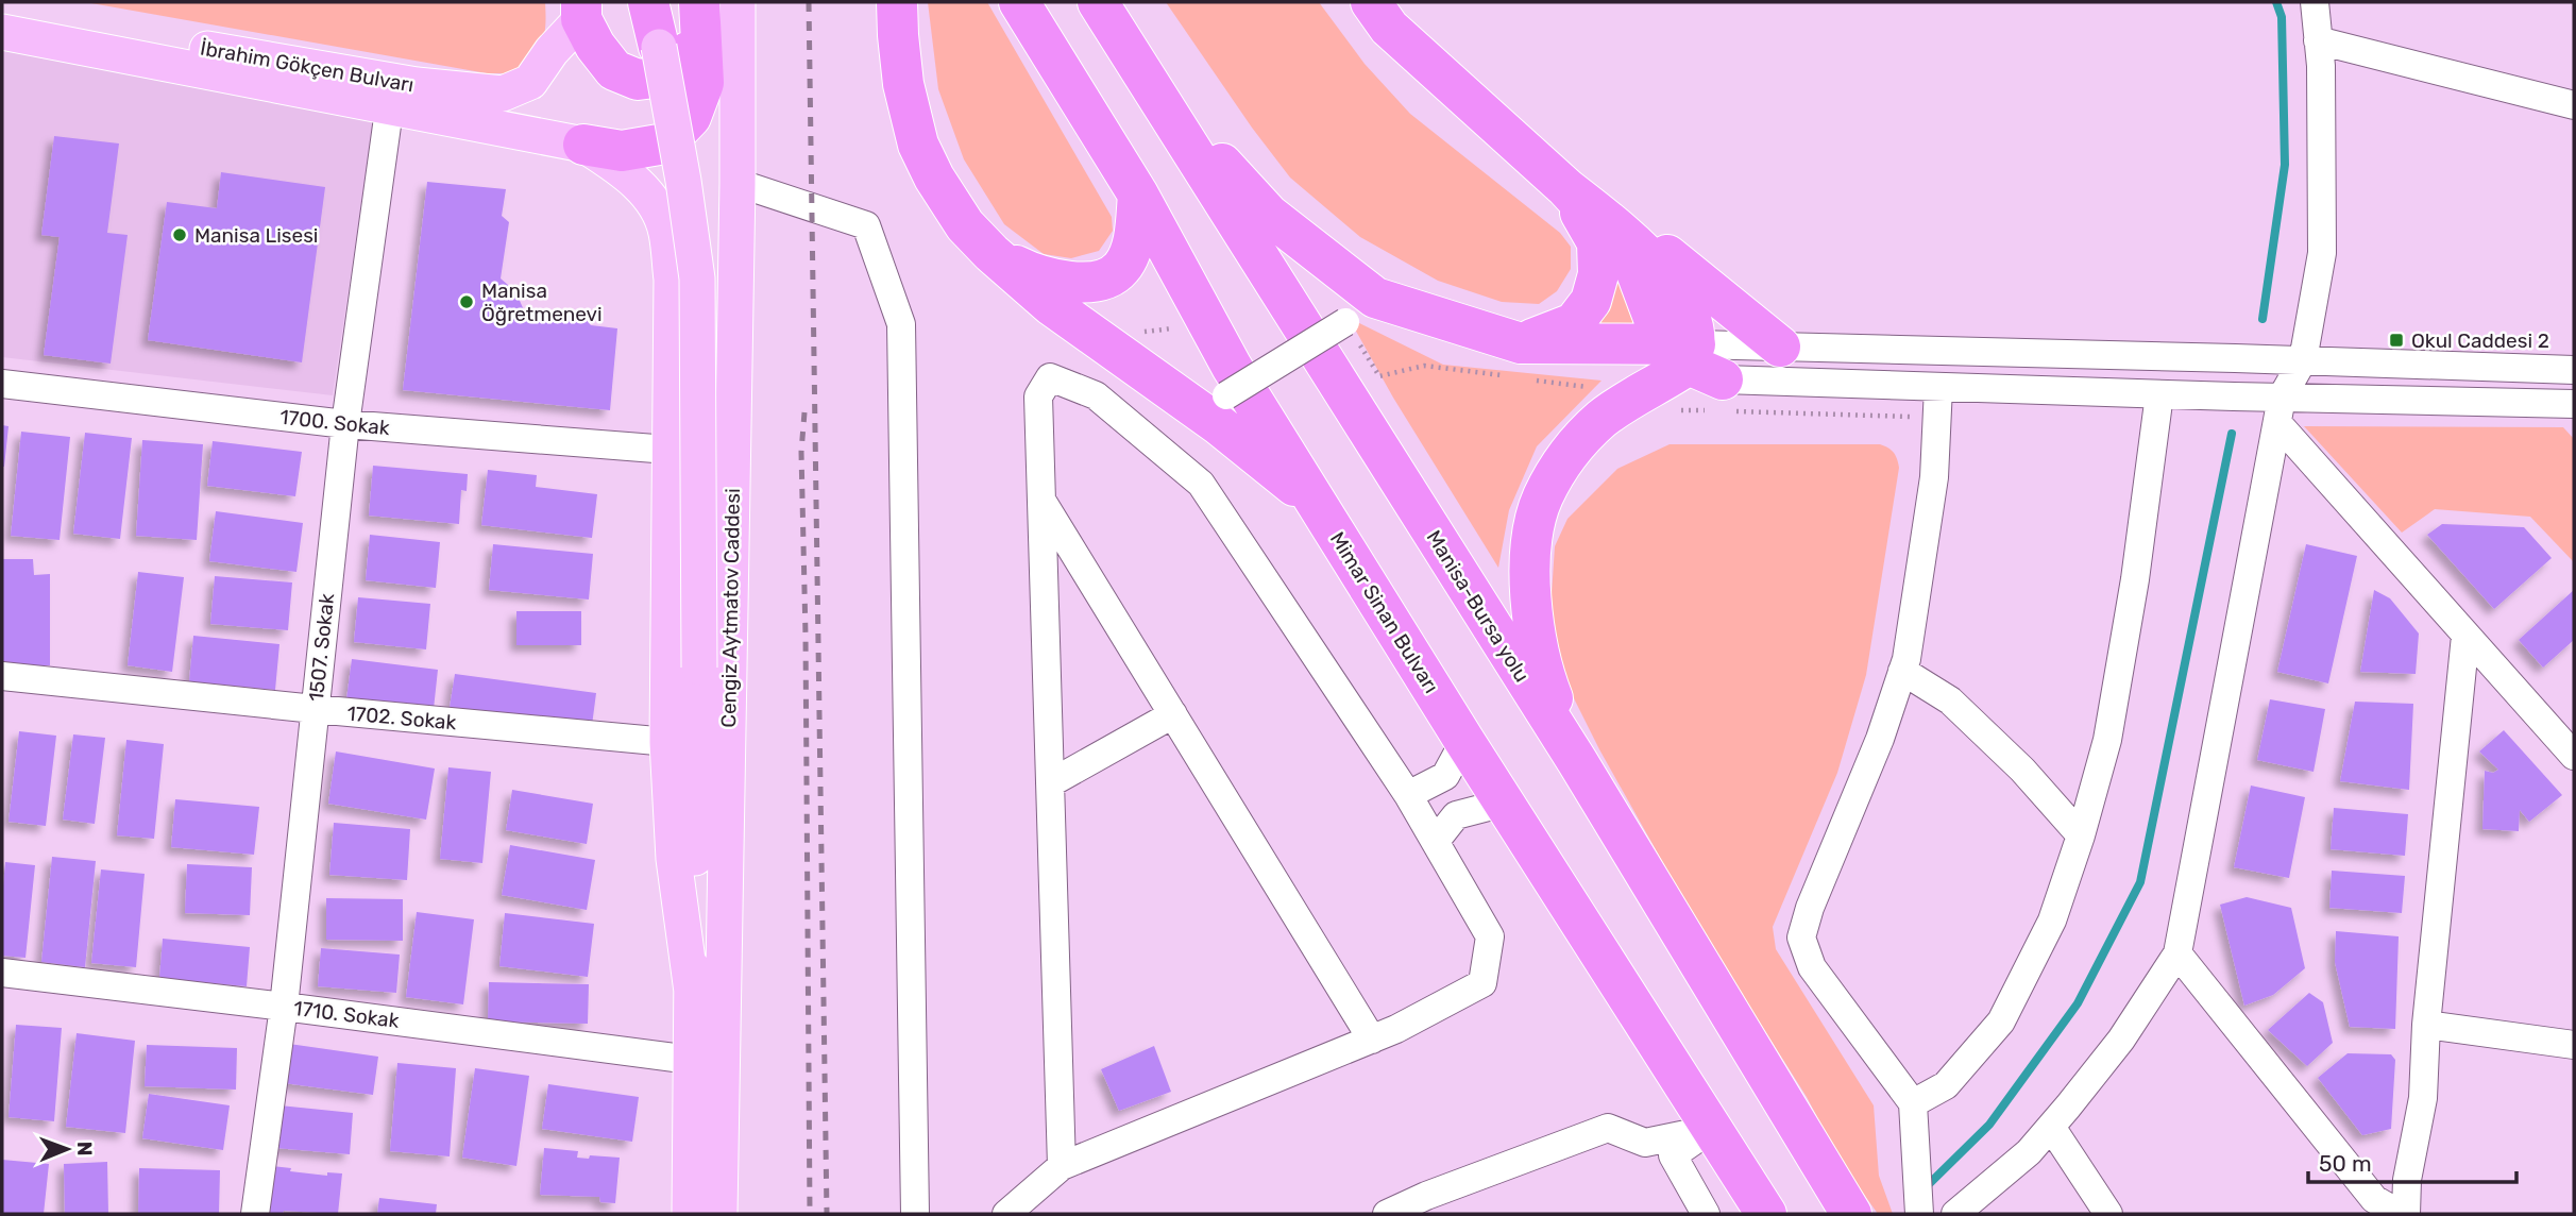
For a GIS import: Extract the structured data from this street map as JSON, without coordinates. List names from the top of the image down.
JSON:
{
  "streets": {
    "highway": ["Manisa-Bursa yolu", "Mimar Sinan Bulvarı"],
    "main road": ["İbrahim Gökçen Bulvarı", "Cengiz Aytmatov Caddesi"],
    "street": [
      "1700. Sokak",
      "1507. Sokak",
      "1702. Sokak",
      "1710. Sokak"
    ]
  },
  "crossings": [
    ["İbrahim Gökçen Bulvarı", "1507. Sokak"],
    ["1700. Sokak", "1507. Sokak"],
    ["Cengiz Aytmatov Caddesi", "1710. Sokak"],
    ["1507. Sokak", "1702. Sokak"],
    ["1507. Sokak", "1710. Sokak"]
  ],
  "places": {
    "other": ["Manisa Lisesi", "Manisa Öğretmenevi"],
    "transit": ["Okul Caddesi 2"]
  },
  "scale_bar": "50 m",
  "north": "right"
}
